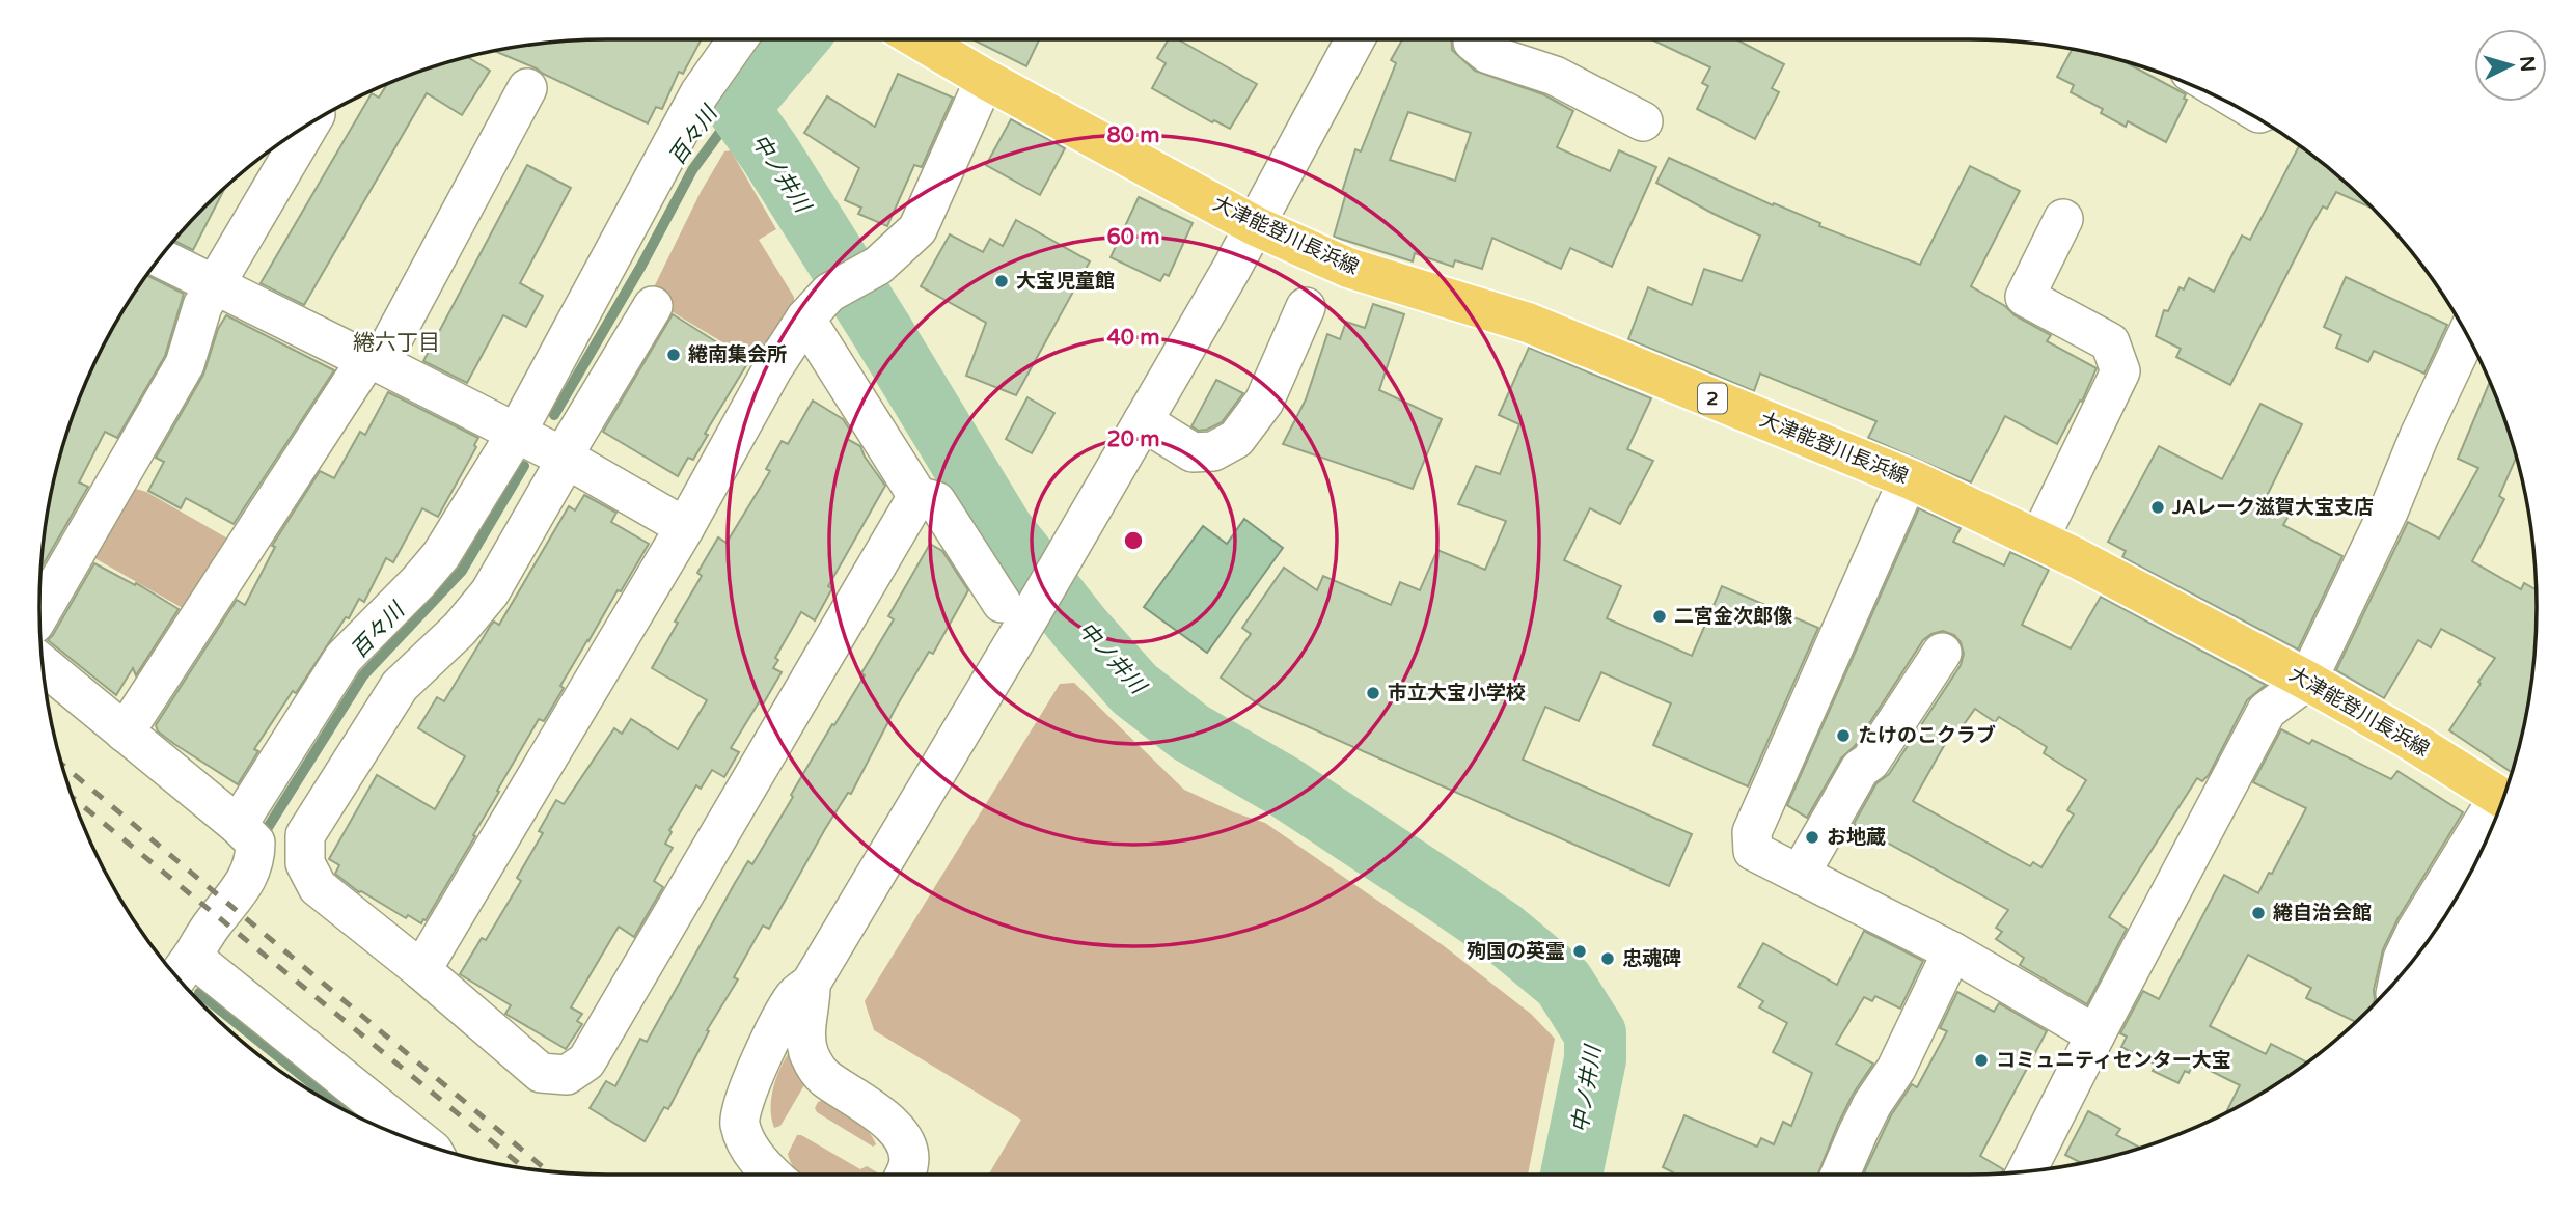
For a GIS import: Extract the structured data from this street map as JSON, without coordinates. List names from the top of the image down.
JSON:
{
  "streets": {
    "main road": ["大津能登川長浜線", "2"]
  },
  "districts": ["綣六丁目"],
  "water": ["百々川", "中ノ井川"],
  "places": [
    "大宝児童館",
    "綣南集会所",
    "JAレーク滋賀大宝支店",
    "二宮金次郎像",
    "市立大宝小学校",
    "たけのこクラブ",
    "お地蔵",
    "綣自治会館",
    "殉国の英霊",
    "忠魂碑",
    "コミュニティセンター大宝"
  ],
  "north": "right",
  "rings": [
    "80 m",
    "60 m",
    "40 m",
    "20 m"
  ]
}
